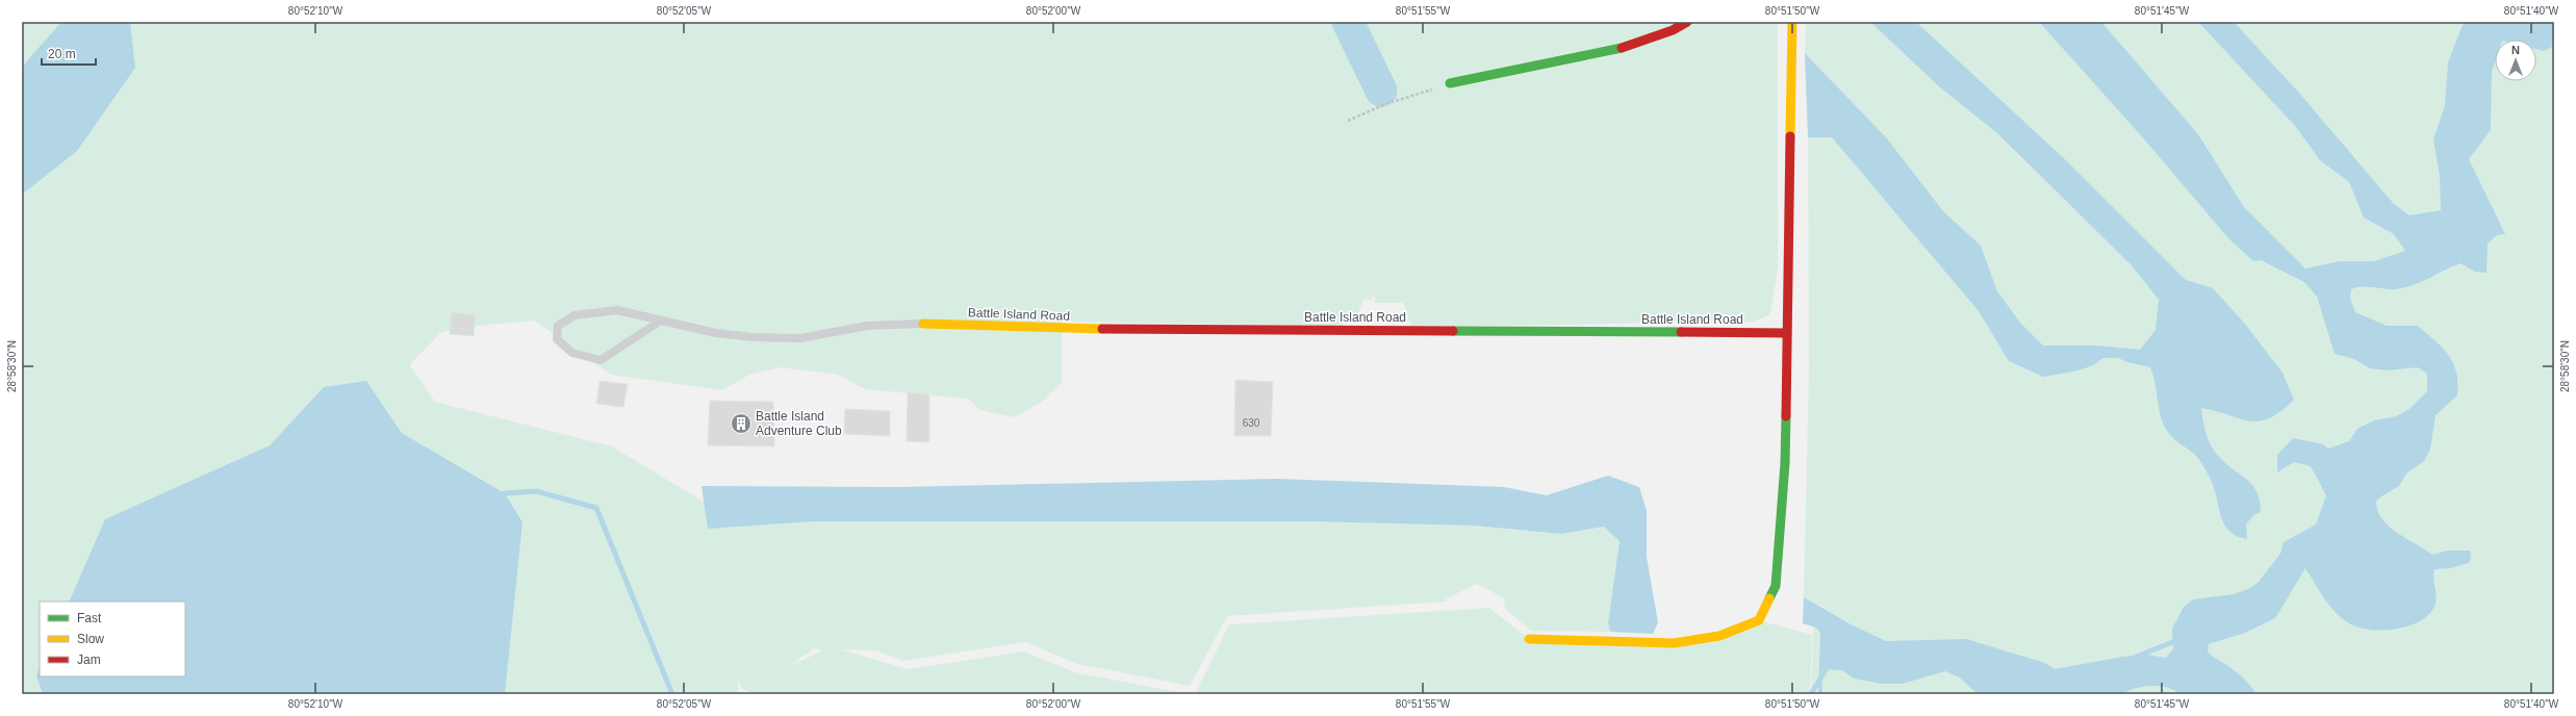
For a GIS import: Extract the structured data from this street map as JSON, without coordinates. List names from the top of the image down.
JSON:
{
  "streets": {
    "street": ["Battle Island Road"]
  },
  "places": {
    "building": ["Battle Island Adventure Club"]
  },
  "house_numbers": ["630"],
  "legend": ["Fast", "Slow", "Jam"],
  "scale_bar": "20 m",
  "north": "top",
  "coordinates": [
    "80°52'10\"W",
    "80°52'05\"W",
    "80°52'00\"W",
    "80°51'55\"W",
    "80°51'50\"W",
    "80°51'45\"W",
    "80°51'40\"W",
    "28°58'30\"N"
  ]
}
